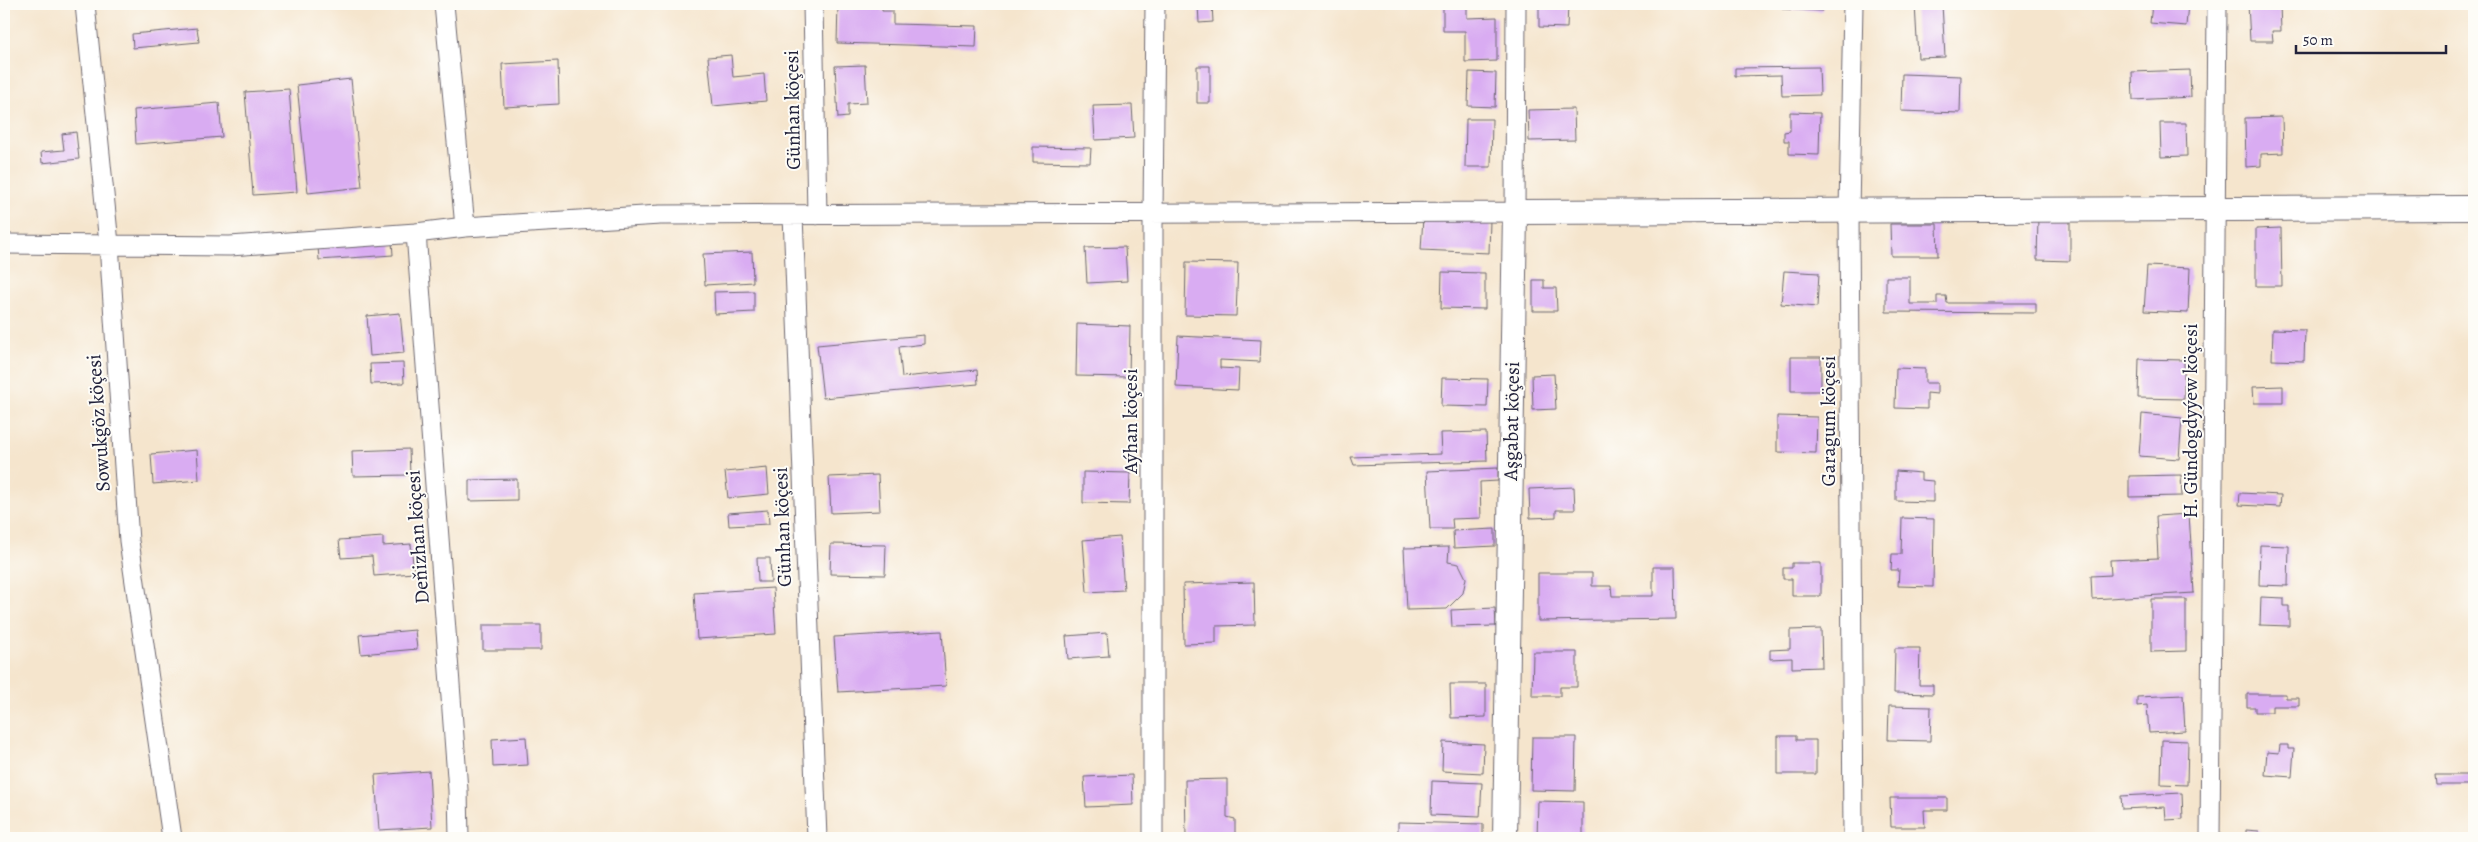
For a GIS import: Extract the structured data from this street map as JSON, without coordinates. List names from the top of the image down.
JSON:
{
  "streets": {
    "street": [
      "Günhan köçesi",
      "Aýhan köçesi",
      "Aşgabat köçesi",
      "Garagum köçesi",
      "H. Gündogdyýew köçesi",
      "Sowukgöz köçesi",
      "Deňizhan köçesi"
    ]
  },
  "scale_bar": "50 m"
}
